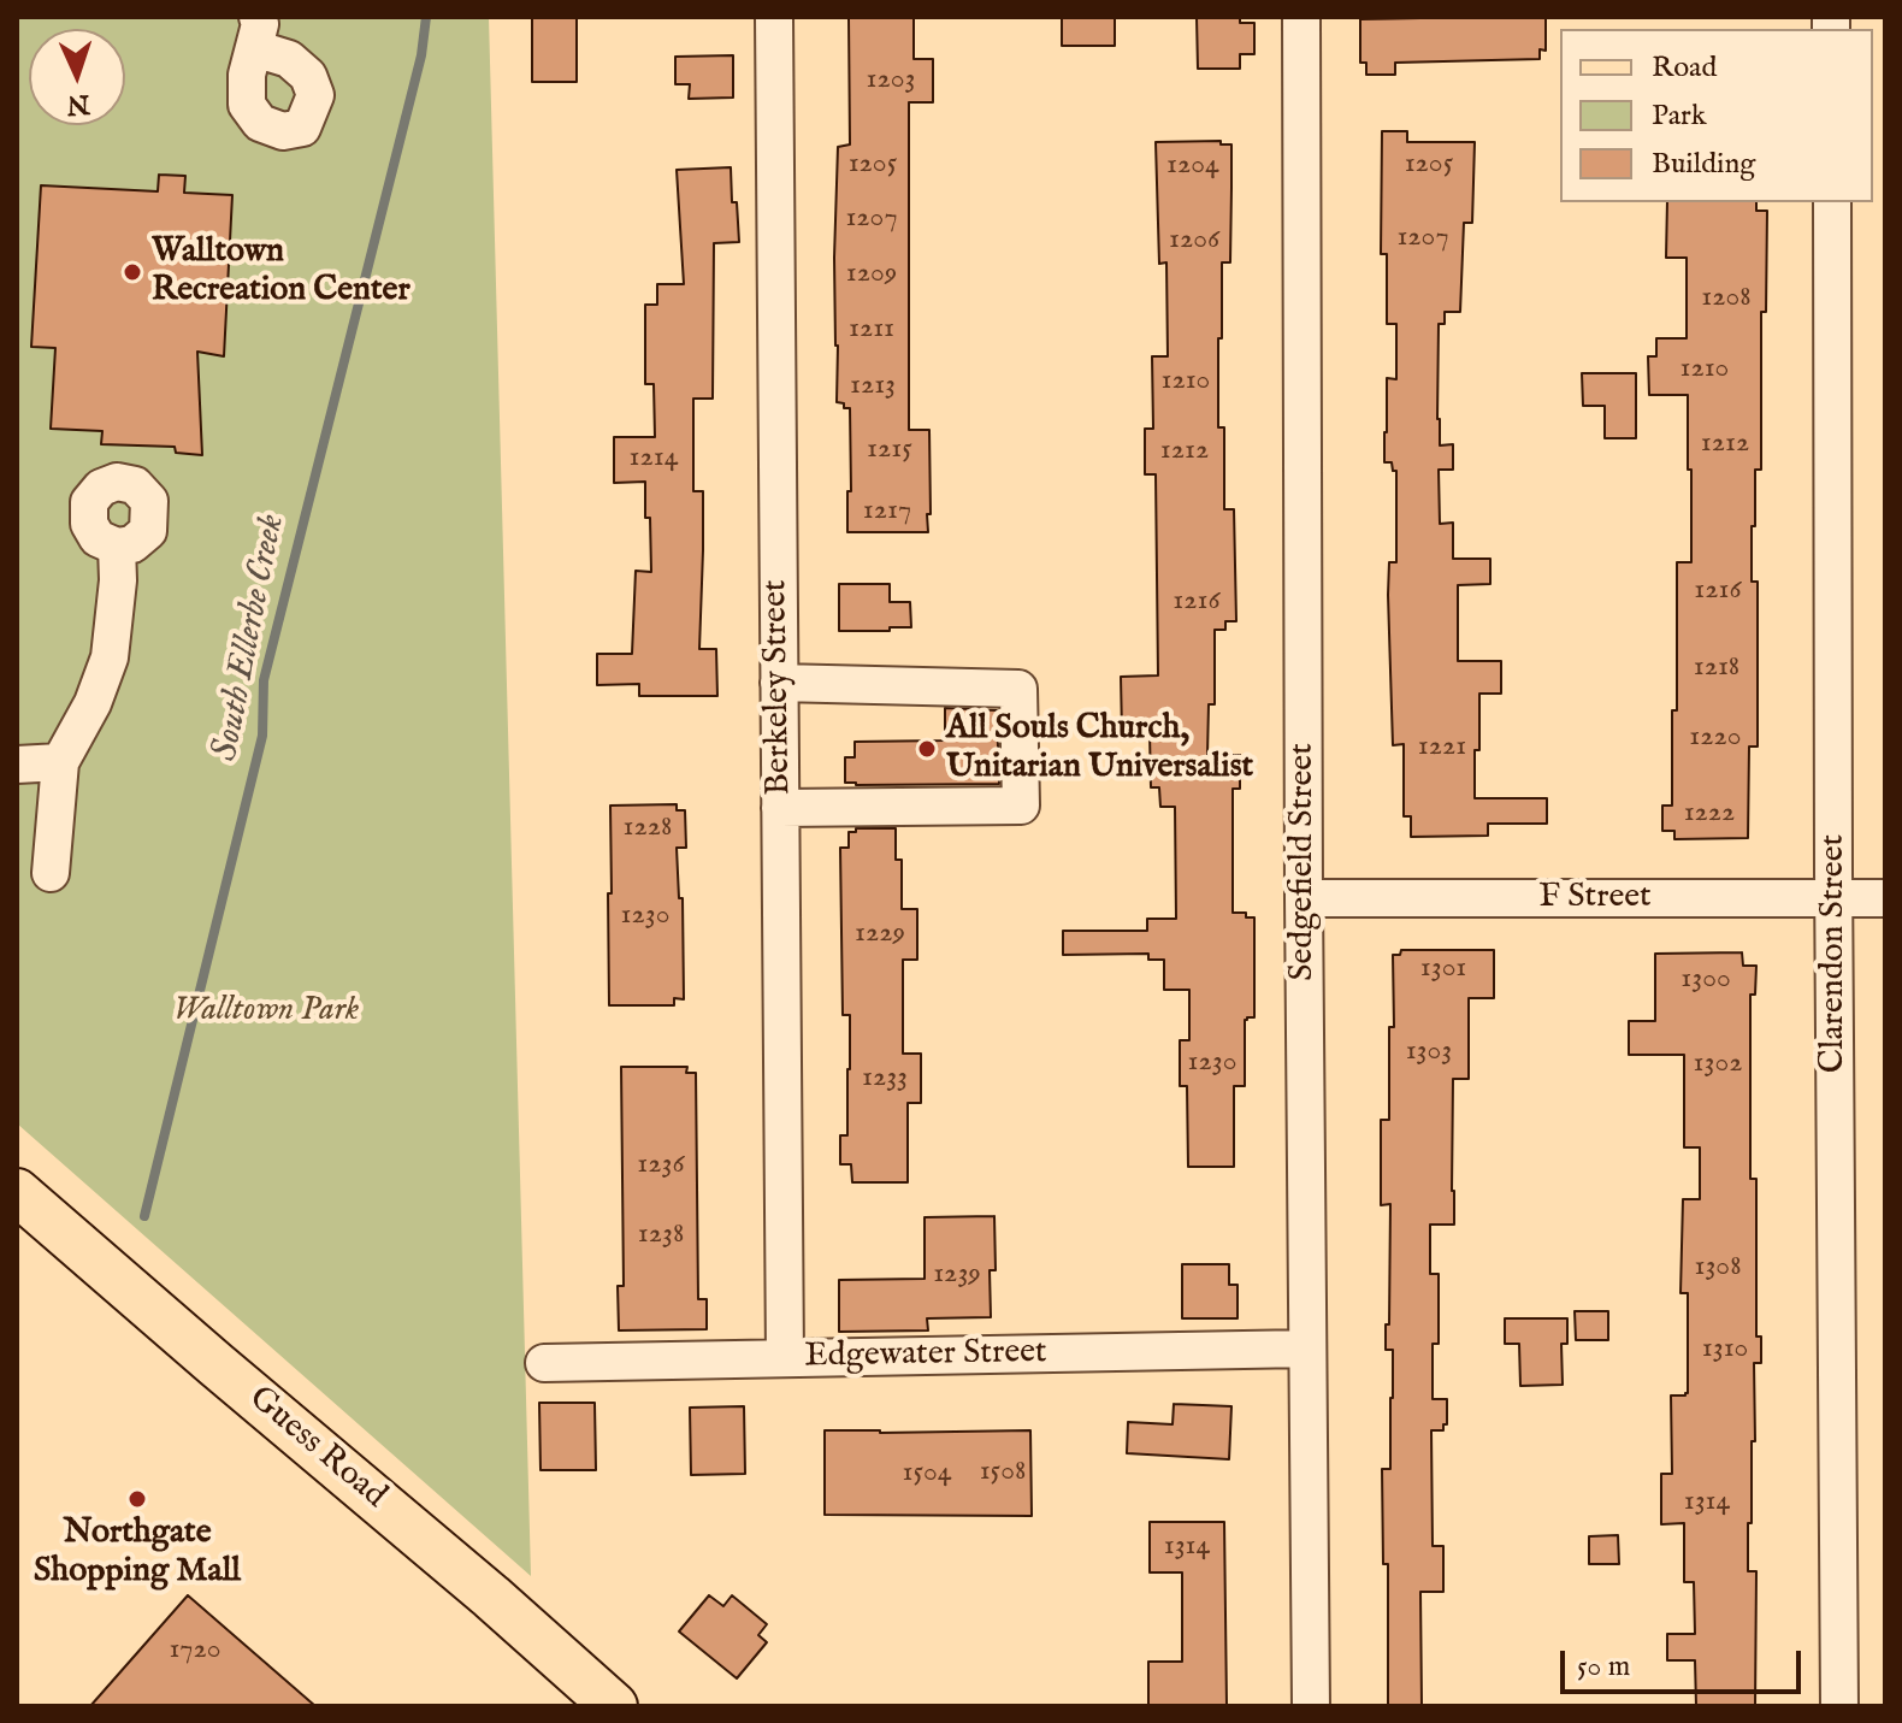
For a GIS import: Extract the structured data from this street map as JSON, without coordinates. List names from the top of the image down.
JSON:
{
  "streets": {
    "main road": ["Guess Road"],
    "street": [
      "Berkeley Street",
      "Sedgefield Street",
      "F Street",
      "Clarendon Street",
      "Edgewater Street"
    ]
  },
  "crossings": [
    ["Berkeley Street", "Edgewater Street"],
    ["Sedgefield Street", "F Street"],
    ["Sedgefield Street", "Edgewater Street"],
    ["F Street", "Clarendon Street"]
  ],
  "water": ["South Ellerbe Creek"],
  "parks": ["Walltown Park"],
  "places": ["Walltown Recreation Center", "All Souls Church, Unitarian Universalist", "Northgate Shopping Mall"],
  "house_numbers": [
    "1203",
    "1205",
    "1205",
    "1204",
    "1207",
    "1207",
    "1206",
    "1209",
    "1208",
    "1211",
    "1210",
    "1210",
    "1213",
    "1212",
    "1215",
    "1212",
    "1214",
    "1217",
    "1216",
    "1216",
    "1218",
    "1220",
    "1221",
    "1222",
    "1228",
    "1230",
    "1229",
    "1301",
    "1300",
    "1303",
    "1230",
    "1302",
    "1233",
    "1236",
    "1238",
    "1308",
    "1239",
    "1310",
    "1508",
    "1504",
    "1314",
    "1314",
    "1720"
  ],
  "legend": ["Road", "Park", "Building"],
  "scale_bar": "50 m",
  "north": "bottom"
}
